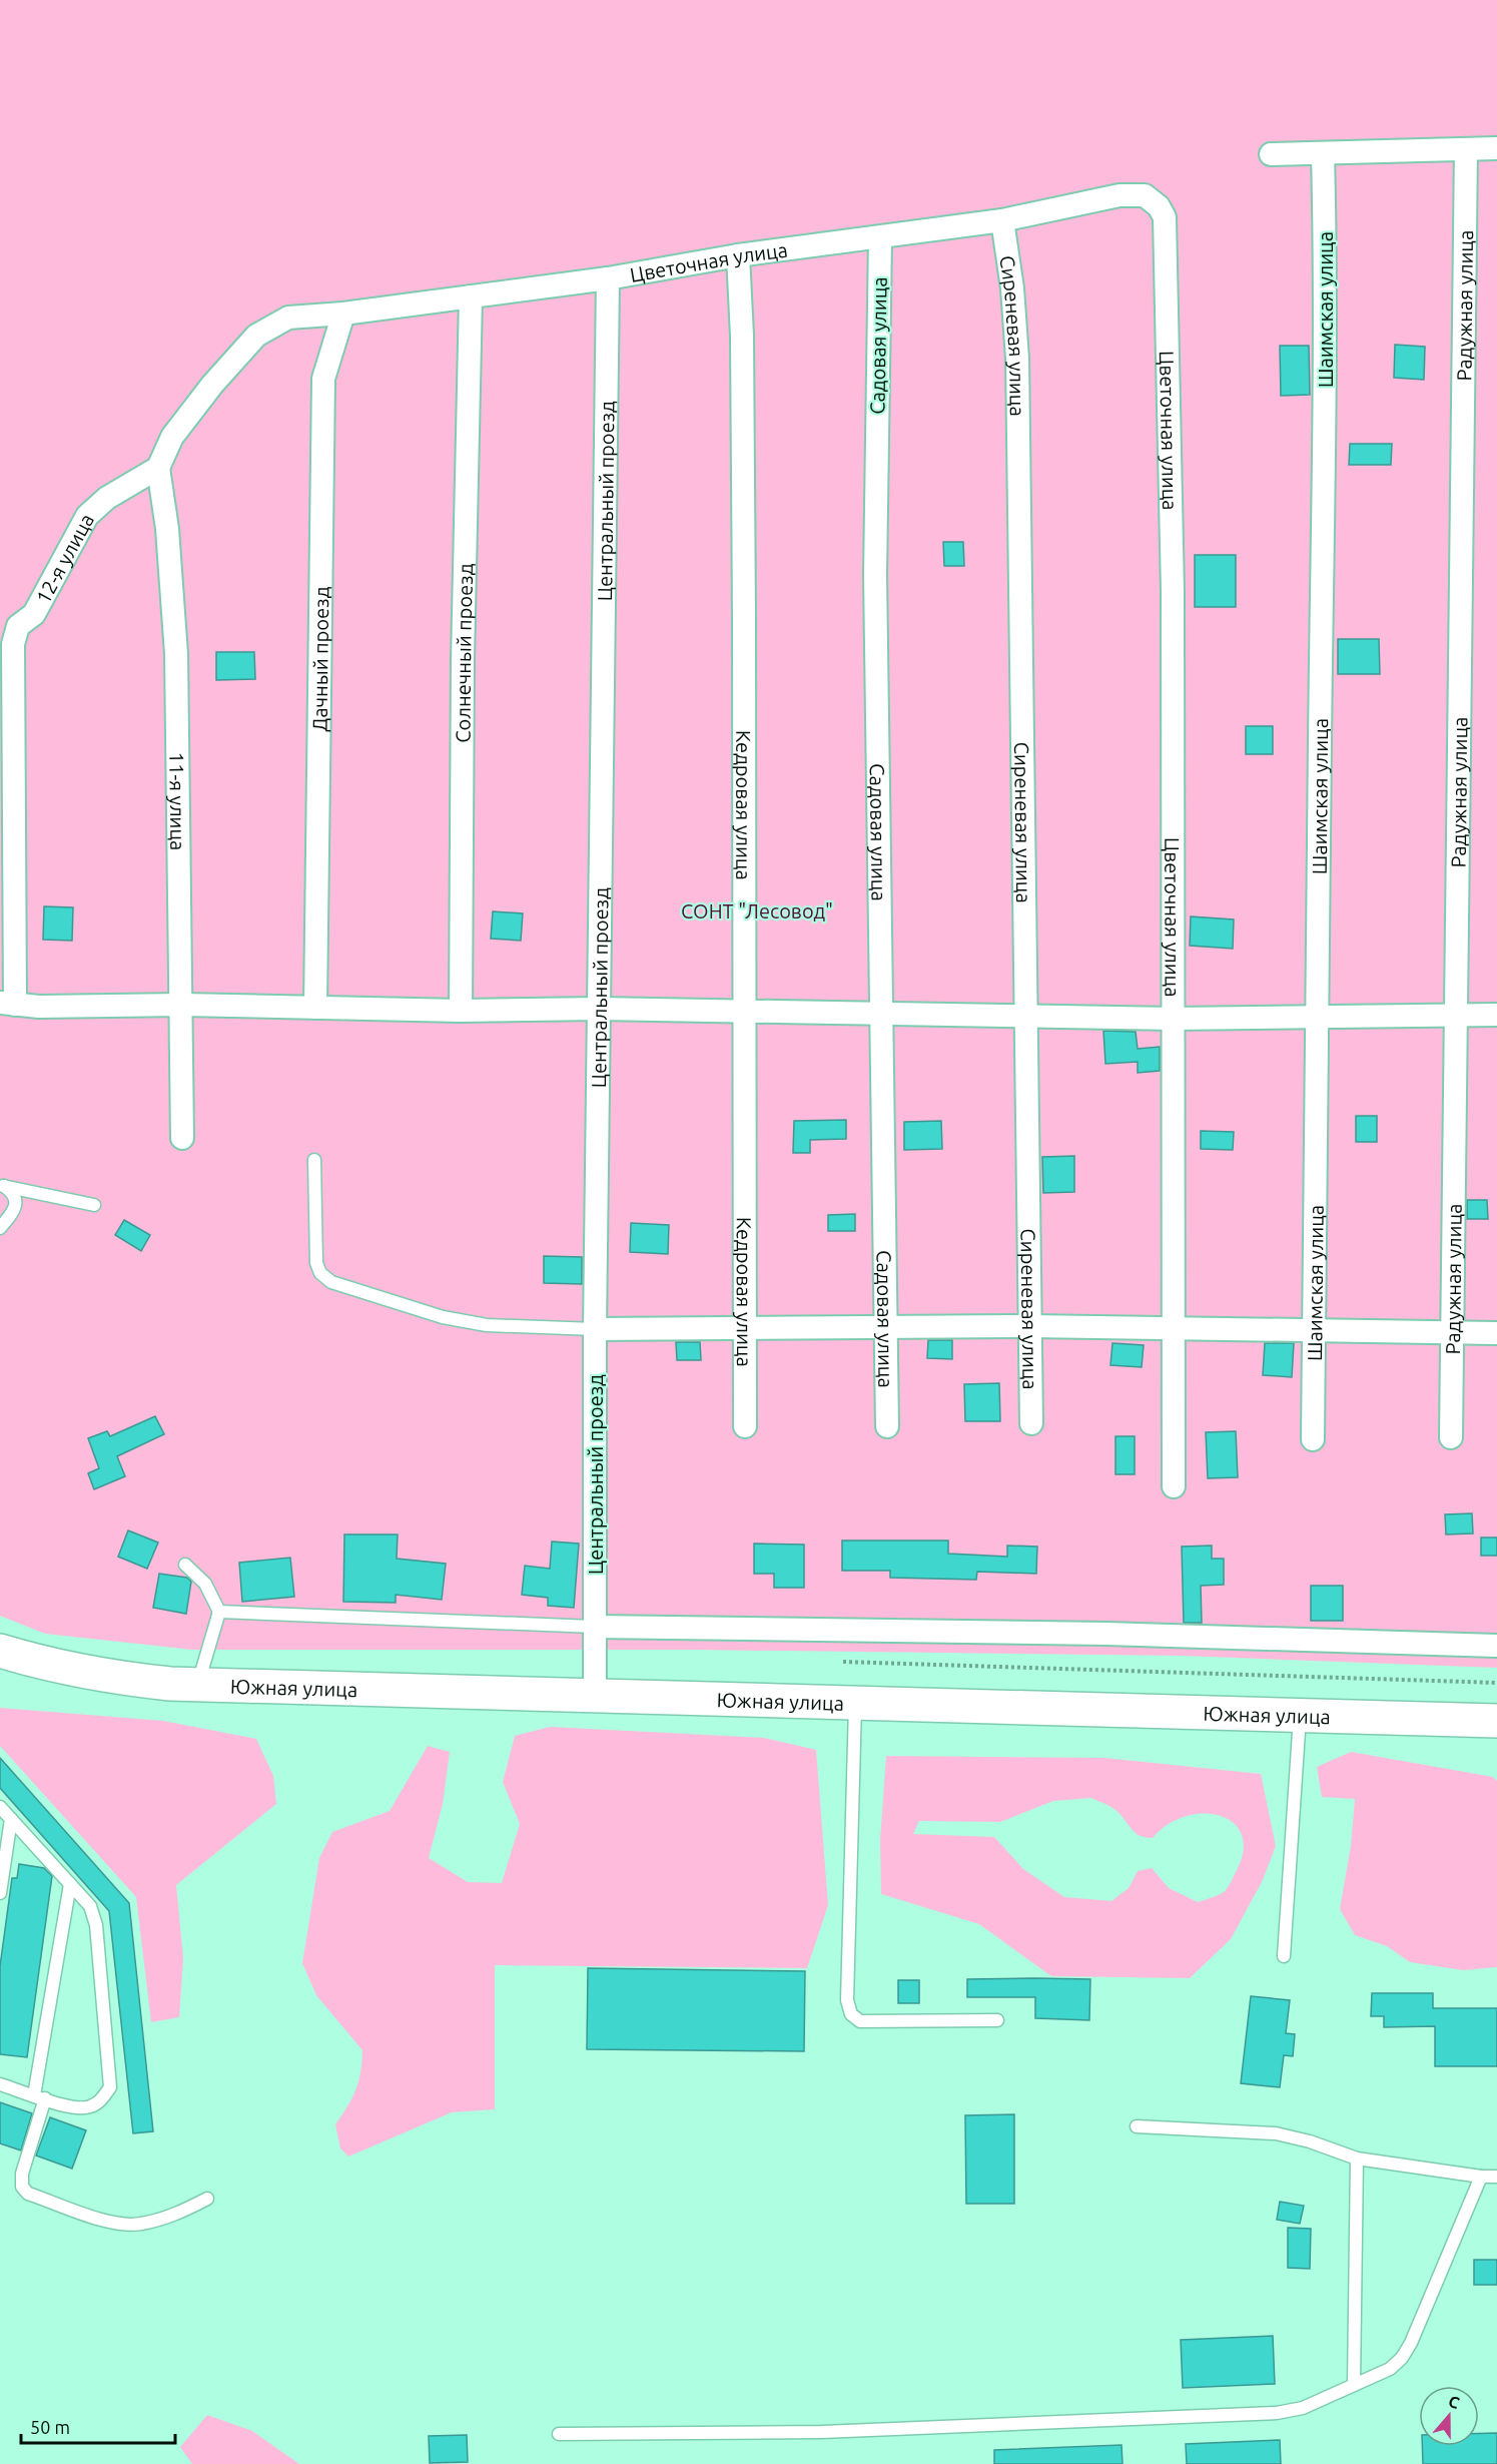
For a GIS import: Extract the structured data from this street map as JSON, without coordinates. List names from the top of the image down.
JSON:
{
  "streets": {
    "main road": ["Южная улица"],
    "street": [
      "Цветочная улица",
      "Радужная улица",
      "Шаимская улица",
      "Сиреневая улица",
      "Садовая улица",
      "Центральный проезд",
      "12-я улица",
      "Солнечный проезд",
      "Дачный проезд",
      "11-я улица",
      "Кедровая улица"
    ]
  },
  "crossings": [
    ["Цветочная улица", "Сиреневая улица"],
    ["Цветочная улица", "Садовая улица"],
    ["Цветочная улица", "Центральный проезд"],
    ["Цветочная улица", "Солнечный проезд"],
    ["Цветочная улица", "Дачный проезд"],
    ["Цветочная улица", "Кедровая улица"],
    ["Центральный проезд", "Южная улица"],
    ["12-я улица", "11-я улица"]
  ],
  "parks": ["СОНТ \"Лесовод\""],
  "scale_bar": "50 m",
  "north": "top"
}
